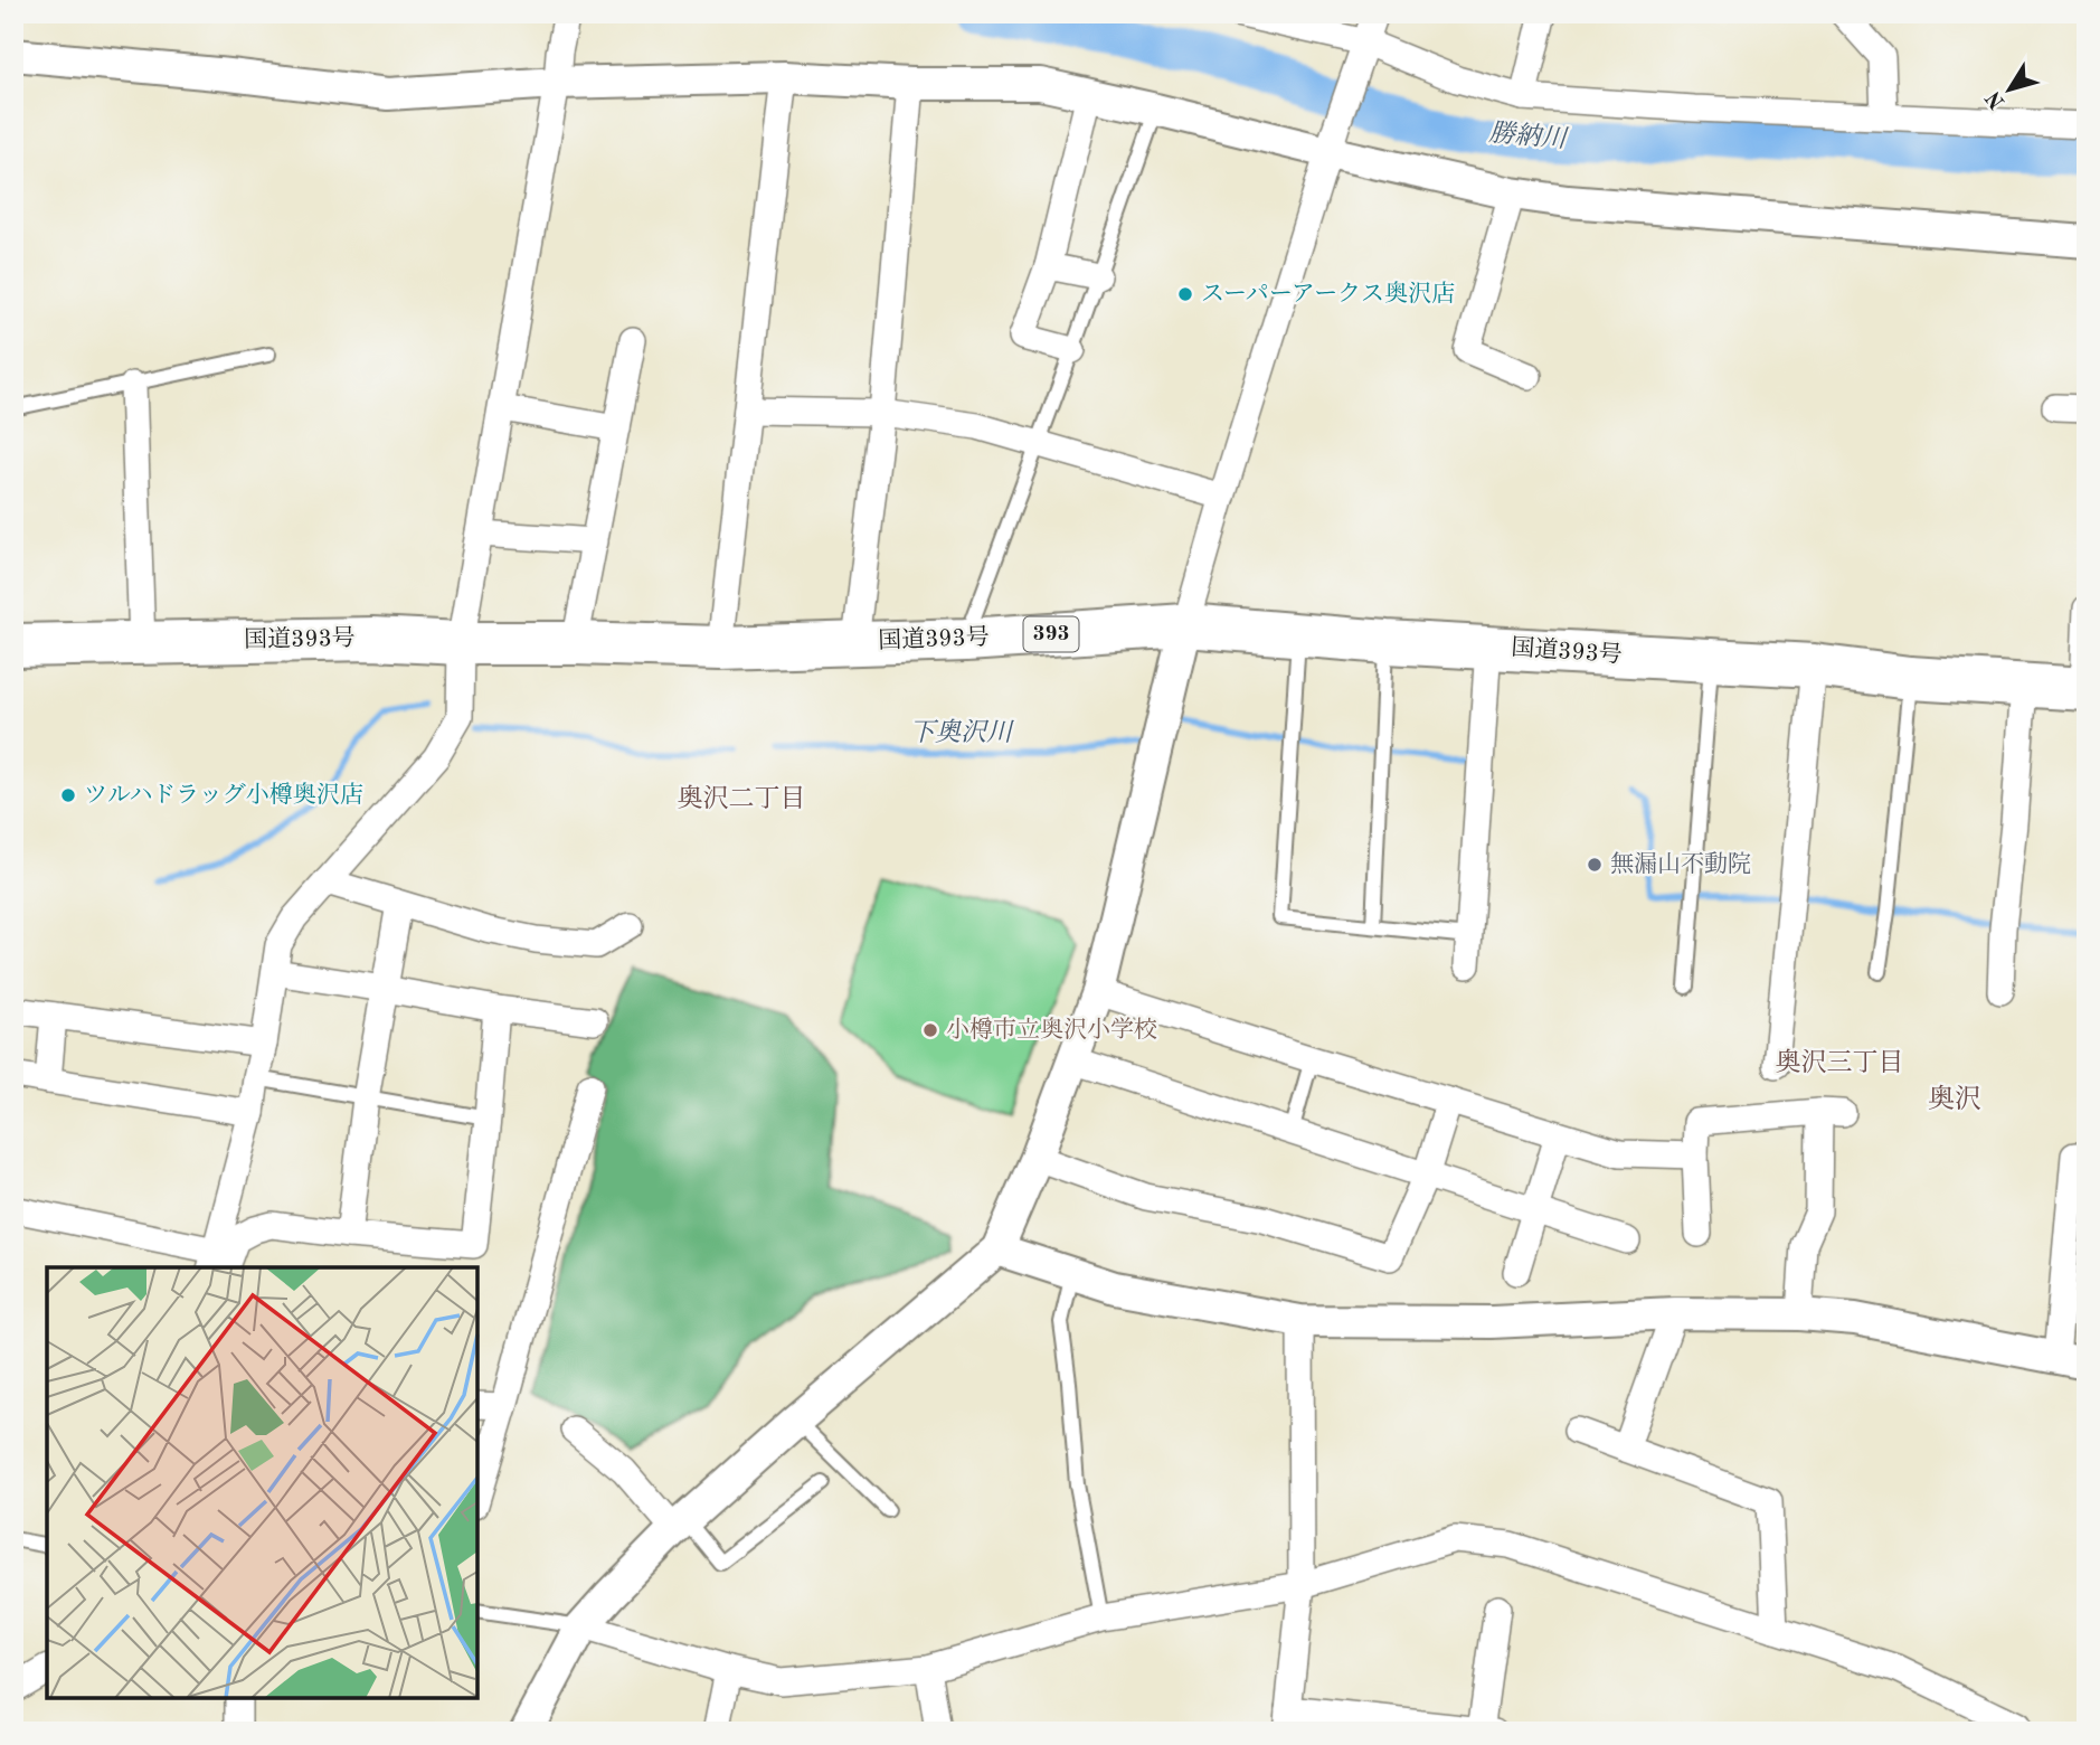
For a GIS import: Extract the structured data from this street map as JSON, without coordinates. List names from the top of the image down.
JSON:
{
  "streets": {
    "highway": ["393", "国道393号"]
  },
  "districts": ["奥沢二丁目", "奥沢三丁目", "奥沢"],
  "water": ["勝納川", "下奥沢川"],
  "places": [
    "スーパーアークス奥沢店",
    "ツルハドラッグ小樽奥沢店",
    "無漏山不動院",
    "小樽市立奥沢小学校"
  ],
  "north": "bottom left"
}
